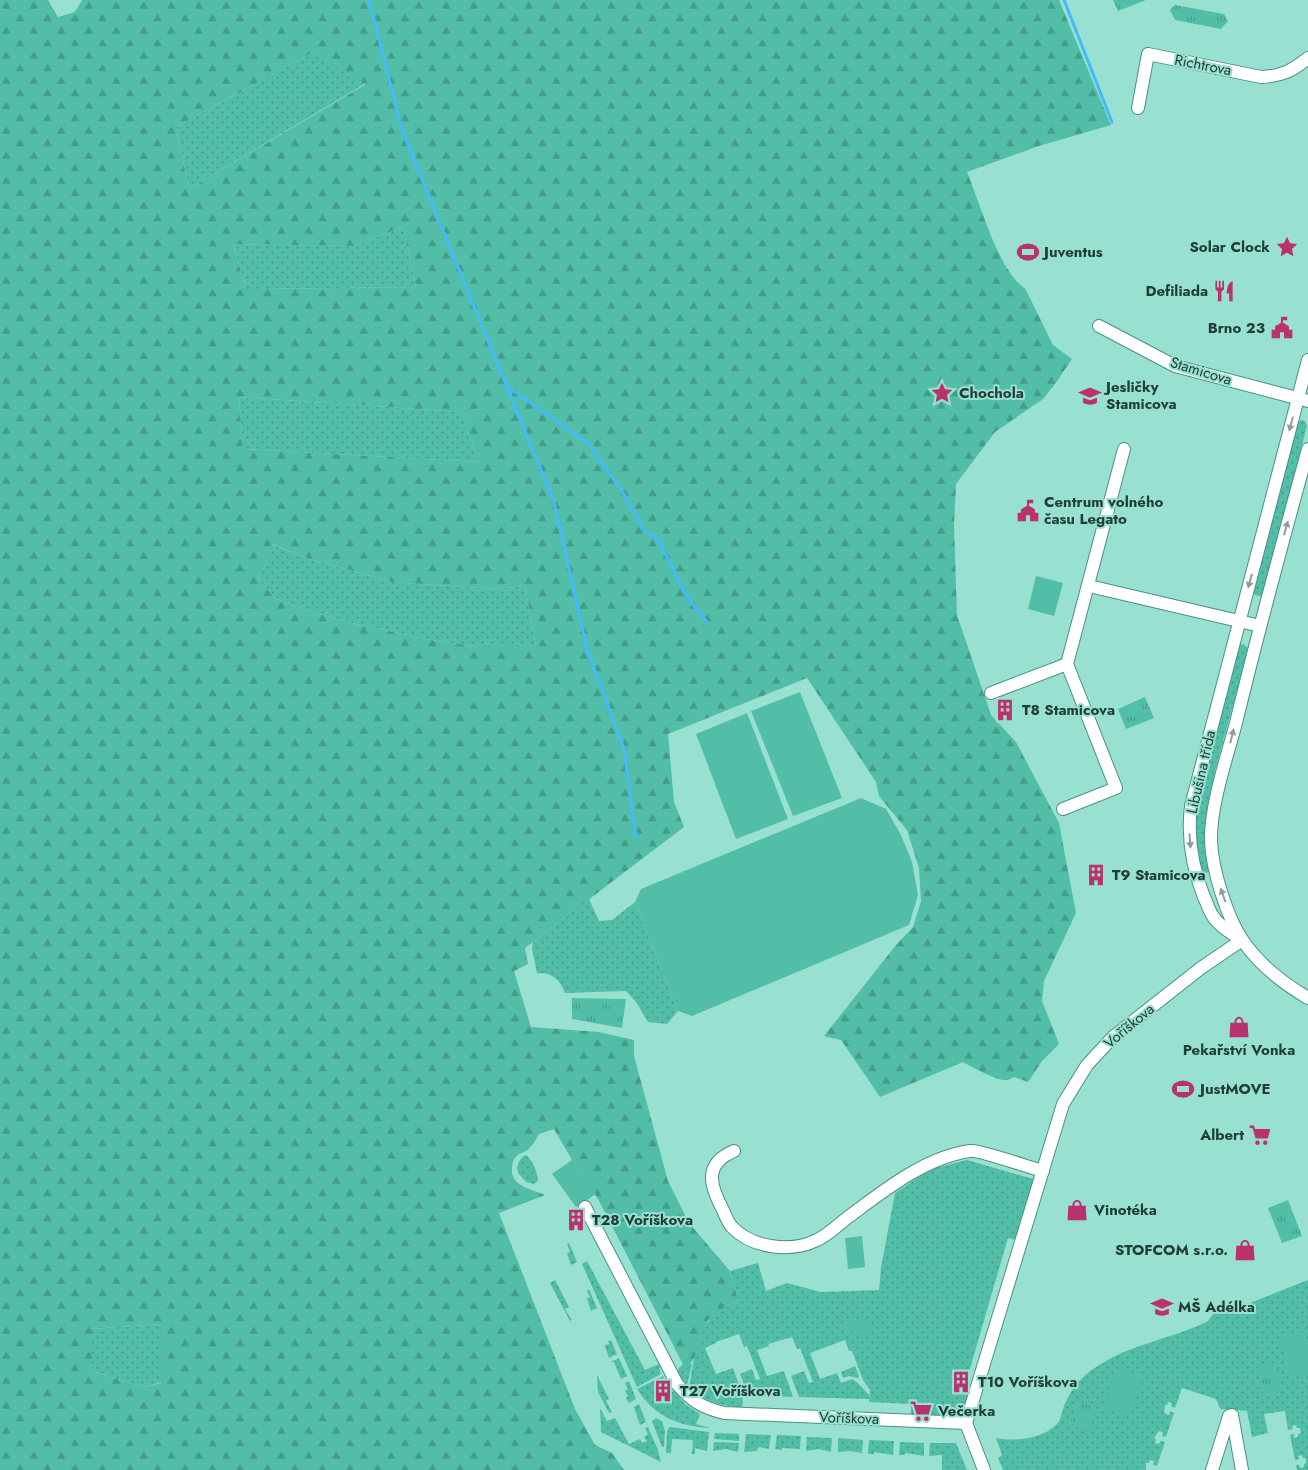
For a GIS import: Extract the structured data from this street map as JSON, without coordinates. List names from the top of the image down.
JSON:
{
  "streets": {
    "street": [
      "Richtrova",
      "Stamicova",
      "Libušina třída",
      "Voříškova"
    ]
  },
  "crossings": [
    ["Stamicova", "Libušina třída"],
    ["Libušina třída", "Voříškova"]
  ],
  "places": {
    "place": ["Solar Clock", "Chochola"],
    "sports": ["Juventus", "JustMOVE"],
    "restaurant": ["Defiliada"],
    "public building": ["Brno 23", "Centrum volného času Legato"],
    "school or university": ["Jesličky Stamicova", "MŠ Adélka"],
    "building": [
      "T8 Stamicova",
      "T9 Stamicova",
      "T28 Voříškova",
      "T10 Voříškova",
      "T27 Voříškova"
    ],
    "shop": ["Pekařství Vonka", "Vinotéka", "STOFCOM s.r.o."],
    "supermarket": ["Albert", "Večerka"]
  }
}
